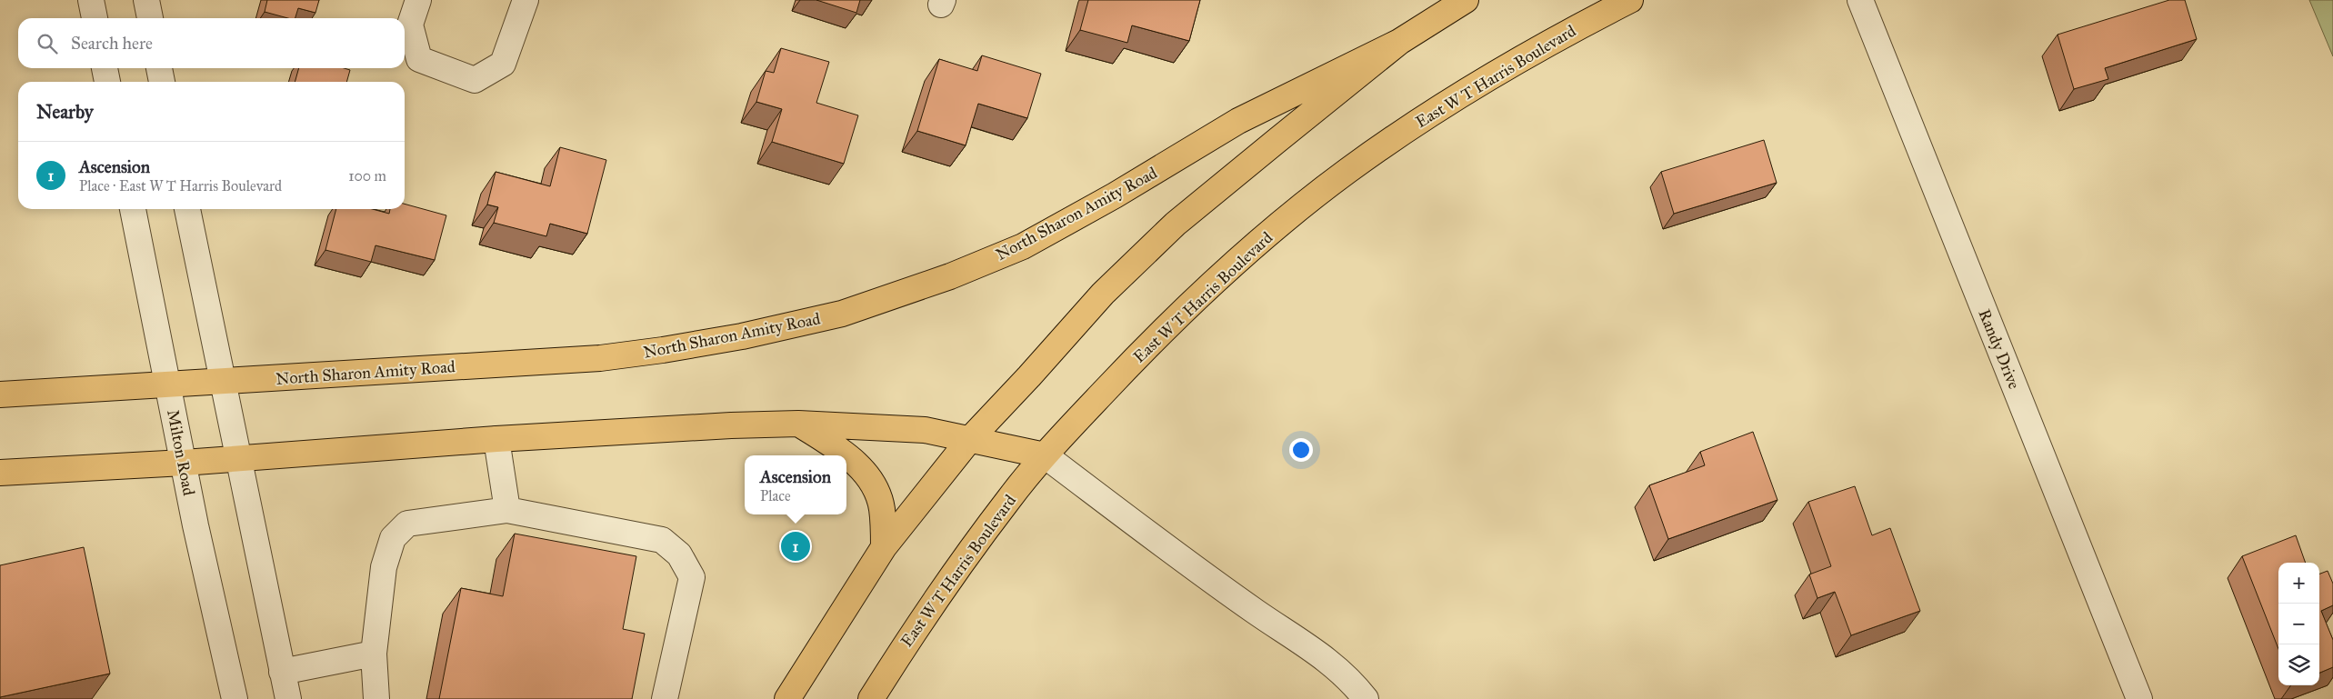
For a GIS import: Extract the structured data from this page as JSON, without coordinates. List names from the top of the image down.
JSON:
{
  "streets": {
    "main road": ["East W T Harris Boulevard", "North Sharon Amity Road"],
    "street": ["Randy Drive", "Milton Road"]
  },
  "crossings": [
    ["North Sharon Amity Road", "Milton Road"]
  ],
  "page": {
    "search": "Search here",
    "heading": "Nearby",
    "list": [
      {
        "mark": "1",
        "name": "Ascension",
        "note": "Place · East W T Harris Boulevard",
        "value": "100 m"
      }
    ],
    "popup": ["Ascension", "Place"],
    "pins": "1",
    "map_buttons": ["+", "−"]
  }
}
